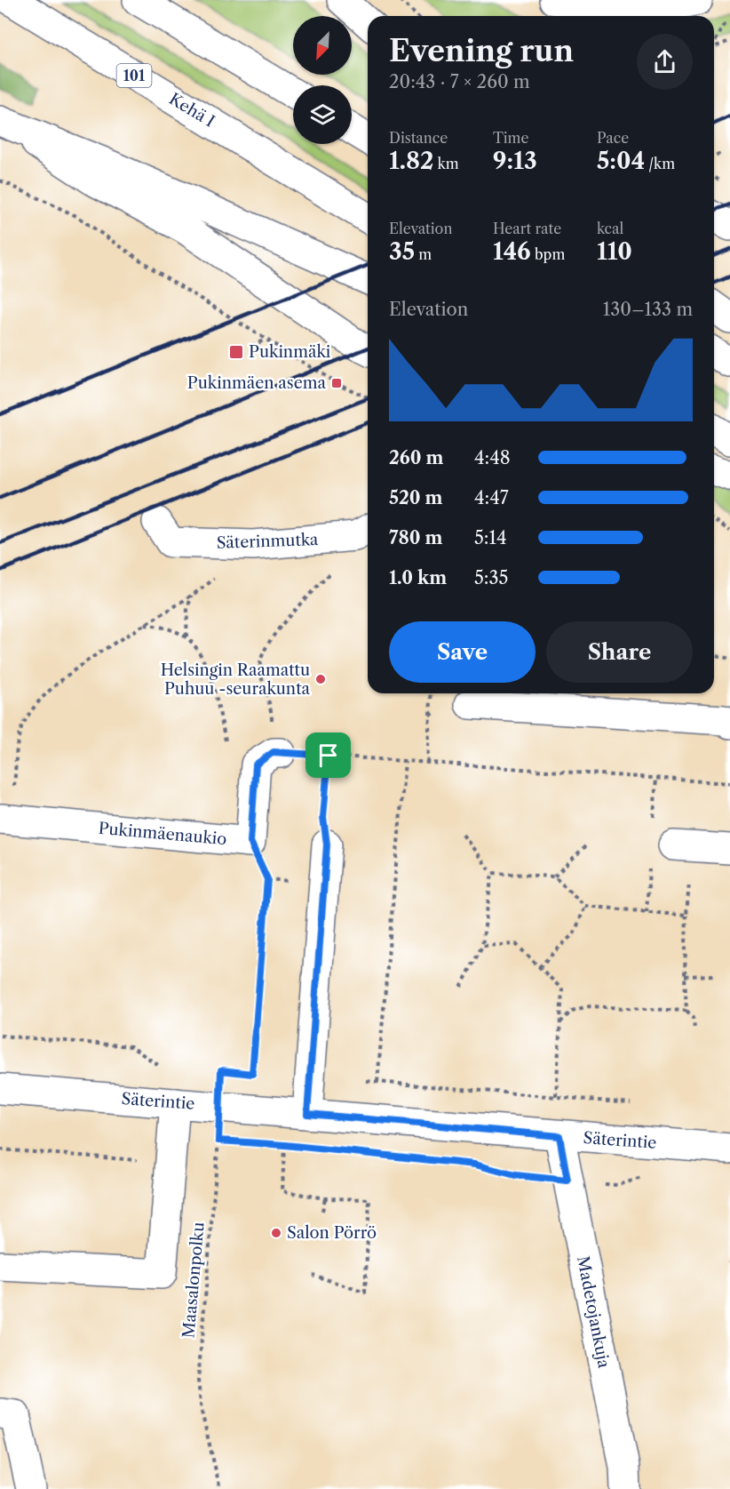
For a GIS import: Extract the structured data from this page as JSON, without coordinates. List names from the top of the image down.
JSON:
{
  "streets": {
    "main road": [
      "101",
      "Kehä I",
      "Säterinmutka",
      "Pukinmäenaukio",
      "Säterintie",
      "Madetojankuja"
    ],
    "path": ["Maasalonpolku"]
  },
  "crossings": [
    ["Säterintie", "Maasalonpolku"],
    ["Säterintie", "Madetojankuja"]
  ],
  "places": {
    "transit": ["Pukinmäki", "Pukinmäen asema"],
    "other": ["Helsingin Raamattu Puhuu -seurakunta", "Salon Pörrö"]
  },
  "north": "bottom left",
  "page": {
    "heading": ["Evening run", "20:43 · 7 × 260 m"],
    "stats": [
      ["Distance", "1.82 km"],
      ["Time", "9:13"],
      ["Pace", "5:04 /km"],
      ["Elevation", "35 m"],
      ["Heart rate", "146 bpm"],
      ["kcal", "110"]
    ],
    "chart": ["Elevation", "130–133 m"],
    "list": [
      {
        "name": "260 m",
        "note": "4:48"
      },
      {
        "name": "520 m",
        "note": "4:47"
      },
      {
        "name": "780 m",
        "note": "5:14"
      },
      {
        "name": "1.0 km",
        "note": "5:35"
      }
    ],
    "buttons": ["Save", "Share"]
  }
}
